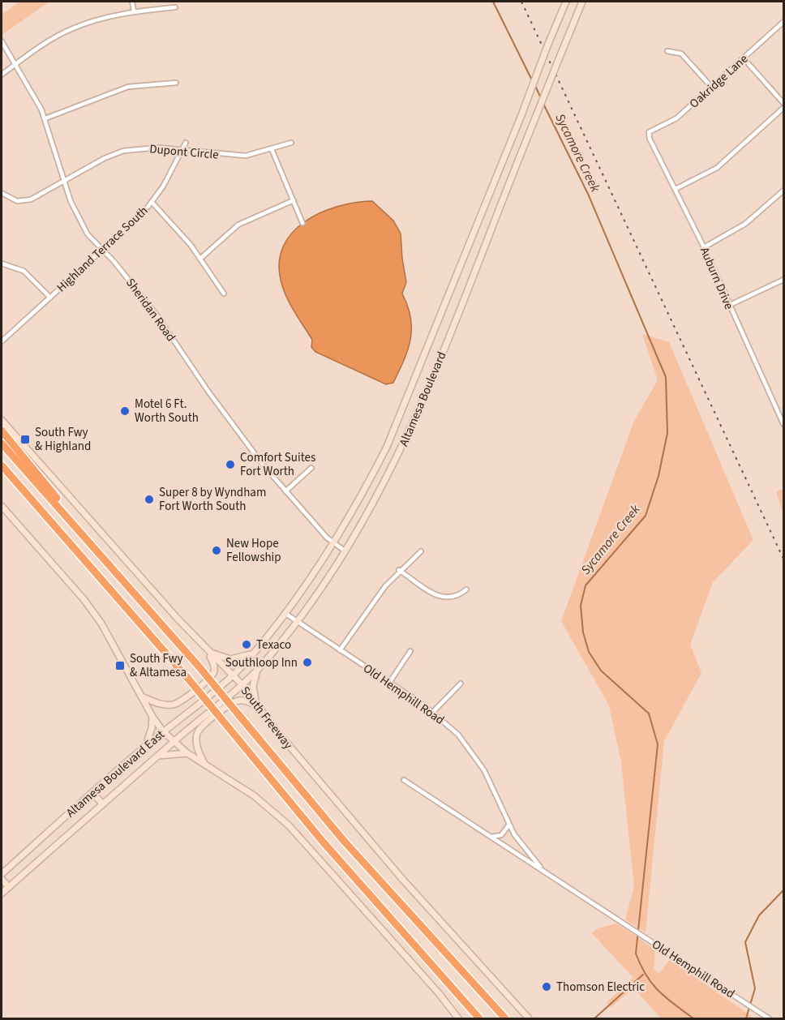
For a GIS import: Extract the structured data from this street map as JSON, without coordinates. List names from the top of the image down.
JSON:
{
  "streets": {
    "highway": ["South Freeway"],
    "main road": ["Altamesa Boulevard", "Altamesa Boulevard East"],
    "street": [
      "Oakridge Lane",
      "Dupont Circle",
      "Highland Terrace South",
      "Auburn Drive",
      "Sheridan Road",
      "Old Hemphill Road"
    ]
  },
  "crossings": [
    ["Oakridge Lane", "Auburn Drive"],
    ["Dupont Circle", "Highland Terrace South"],
    ["Dupont Circle", "Sheridan Road"],
    ["Highland Terrace South", "Sheridan Road"],
    ["Sheridan Road", "Altamesa Boulevard"],
    ["Altamesa Boulevard", "Old Hemphill Road"],
    ["Altamesa Boulevard", "South Freeway"],
    ["Altamesa Boulevard", "Altamesa Boulevard East"],
    ["South Freeway", "Altamesa Boulevard East"]
  ],
  "water": ["Sycamore Creek"],
  "places": {
    "other": [
      "Motel 6 Ft. Worth South",
      "Comfort Suites Fort Worth",
      "Super 8 by Wyndham Fort Worth South",
      "New Hope Fellowship",
      "Texaco",
      "Southloop Inn",
      "Thomson Electric"
    ],
    "transit": ["South Fwy & Highland", "South Fwy & Altamesa"]
  }
}
